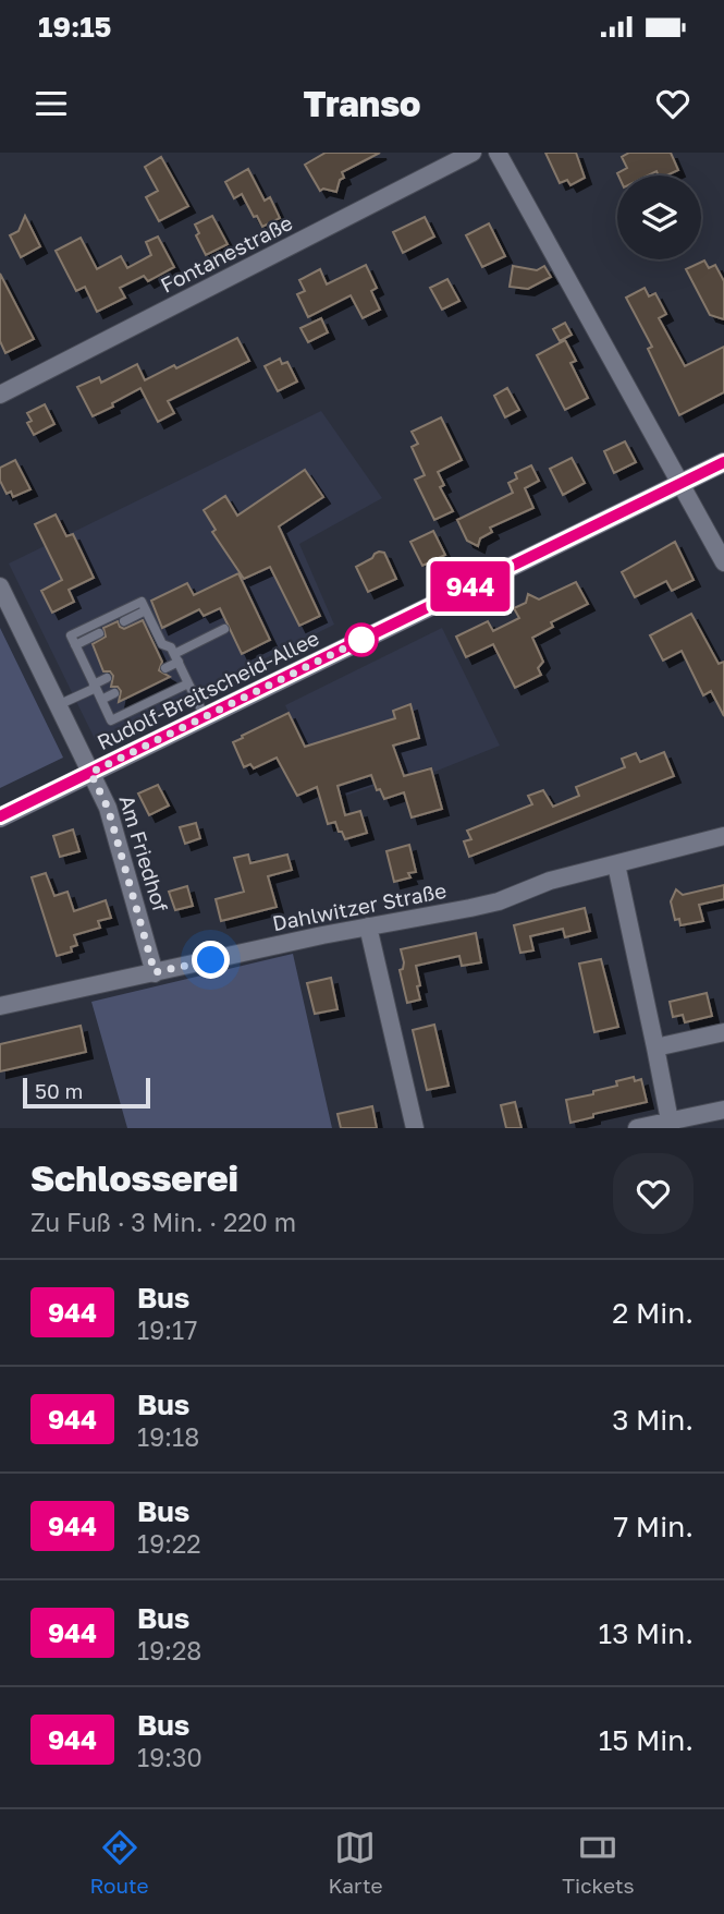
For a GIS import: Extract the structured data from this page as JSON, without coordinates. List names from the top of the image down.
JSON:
{
  "streets": {
    "street": [
      "Fontanestraße",
      "Rudolf-Breitscheid-Allee",
      "Am Friedhof",
      "Dahlwitzer Straße"
    ]
  },
  "crossings": [
    ["Rudolf-Breitscheid-Allee", "Am Friedhof"],
    ["Am Friedhof", "Dahlwitzer Straße"]
  ],
  "lines": ["bus line 944"],
  "scale_bar": "50 m",
  "page": {
    "status": "19:15",
    "header": "Transo",
    "on_map": "944",
    "scale": "50 m",
    "heading": ["Schlosserei", "Zu Fuß · 3 Min. · 220 m"],
    "list": [
      {
        "mark": "944",
        "name": "Bus",
        "note": "19:17",
        "value": "2 Min."
      },
      {
        "mark": "944",
        "name": "Bus",
        "note": "19:18",
        "value": "3 Min."
      },
      {
        "mark": "944",
        "name": "Bus",
        "note": "19:22",
        "value": "7 Min."
      },
      {
        "mark": "944",
        "name": "Bus",
        "note": "19:28",
        "value": "13 Min."
      },
      {
        "mark": "944",
        "name": "Bus",
        "note": "19:30",
        "value": "15 Min."
      }
    ],
    "tabs": ["Route", "Karte", "Tickets"]
  }
}
